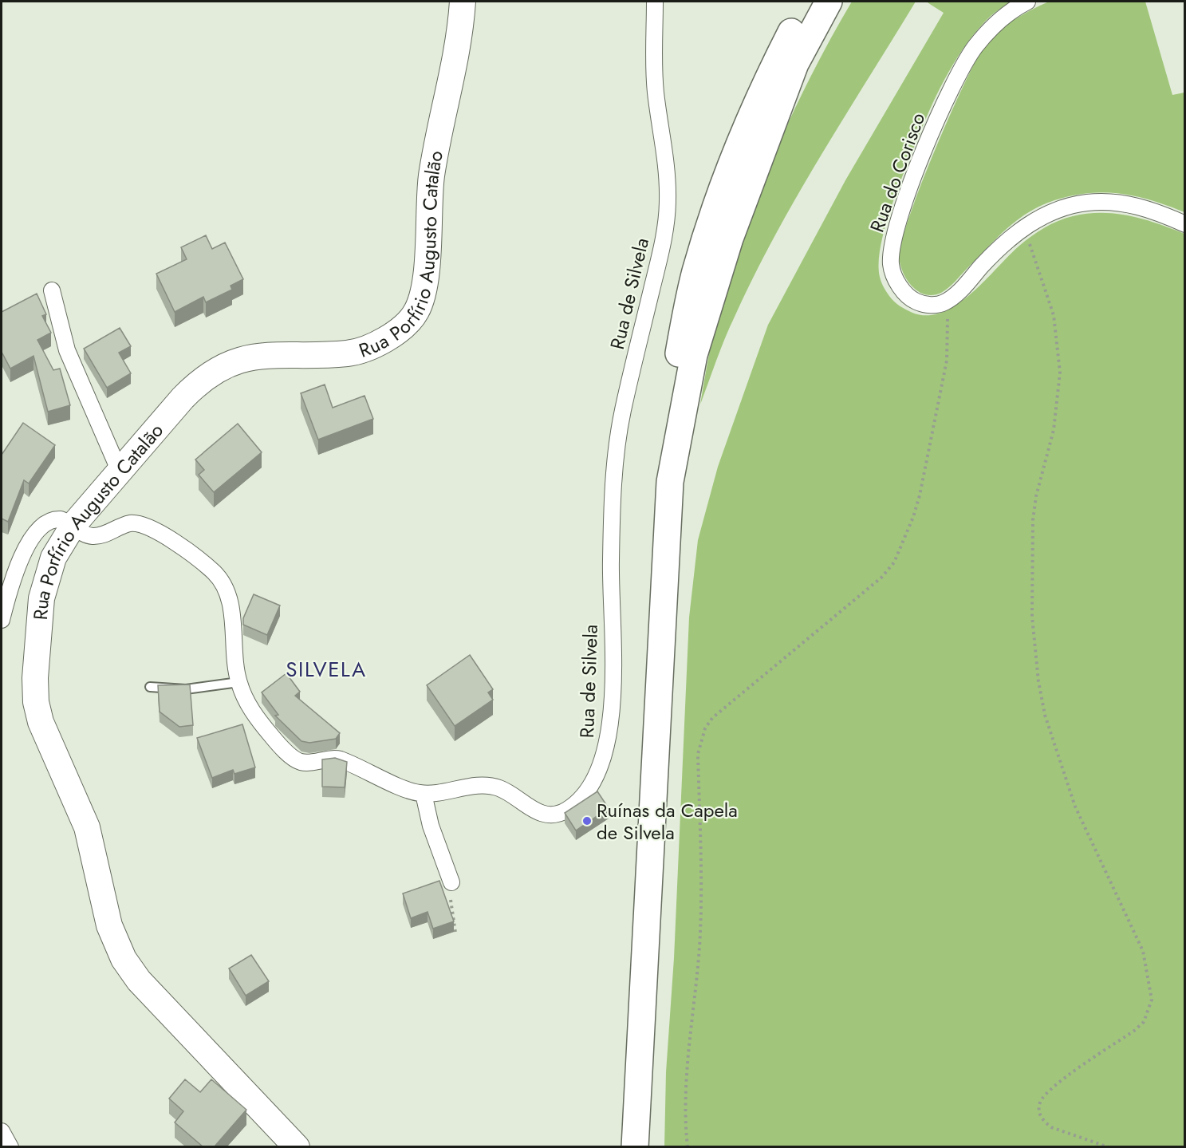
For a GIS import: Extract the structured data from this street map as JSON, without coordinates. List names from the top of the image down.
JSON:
{
  "streets": {
    "main road": ["Rua Porfírio Augusto Catalão"],
    "street": ["Rua do Corisco", "Rua de Silvela"]
  },
  "crossings": [
    ["Rua Porfírio Augusto Catalão", "Rua de Silvela"]
  ],
  "districts": ["SILVELA"],
  "places": ["Ruínas da Capela de Silvela"]
}
